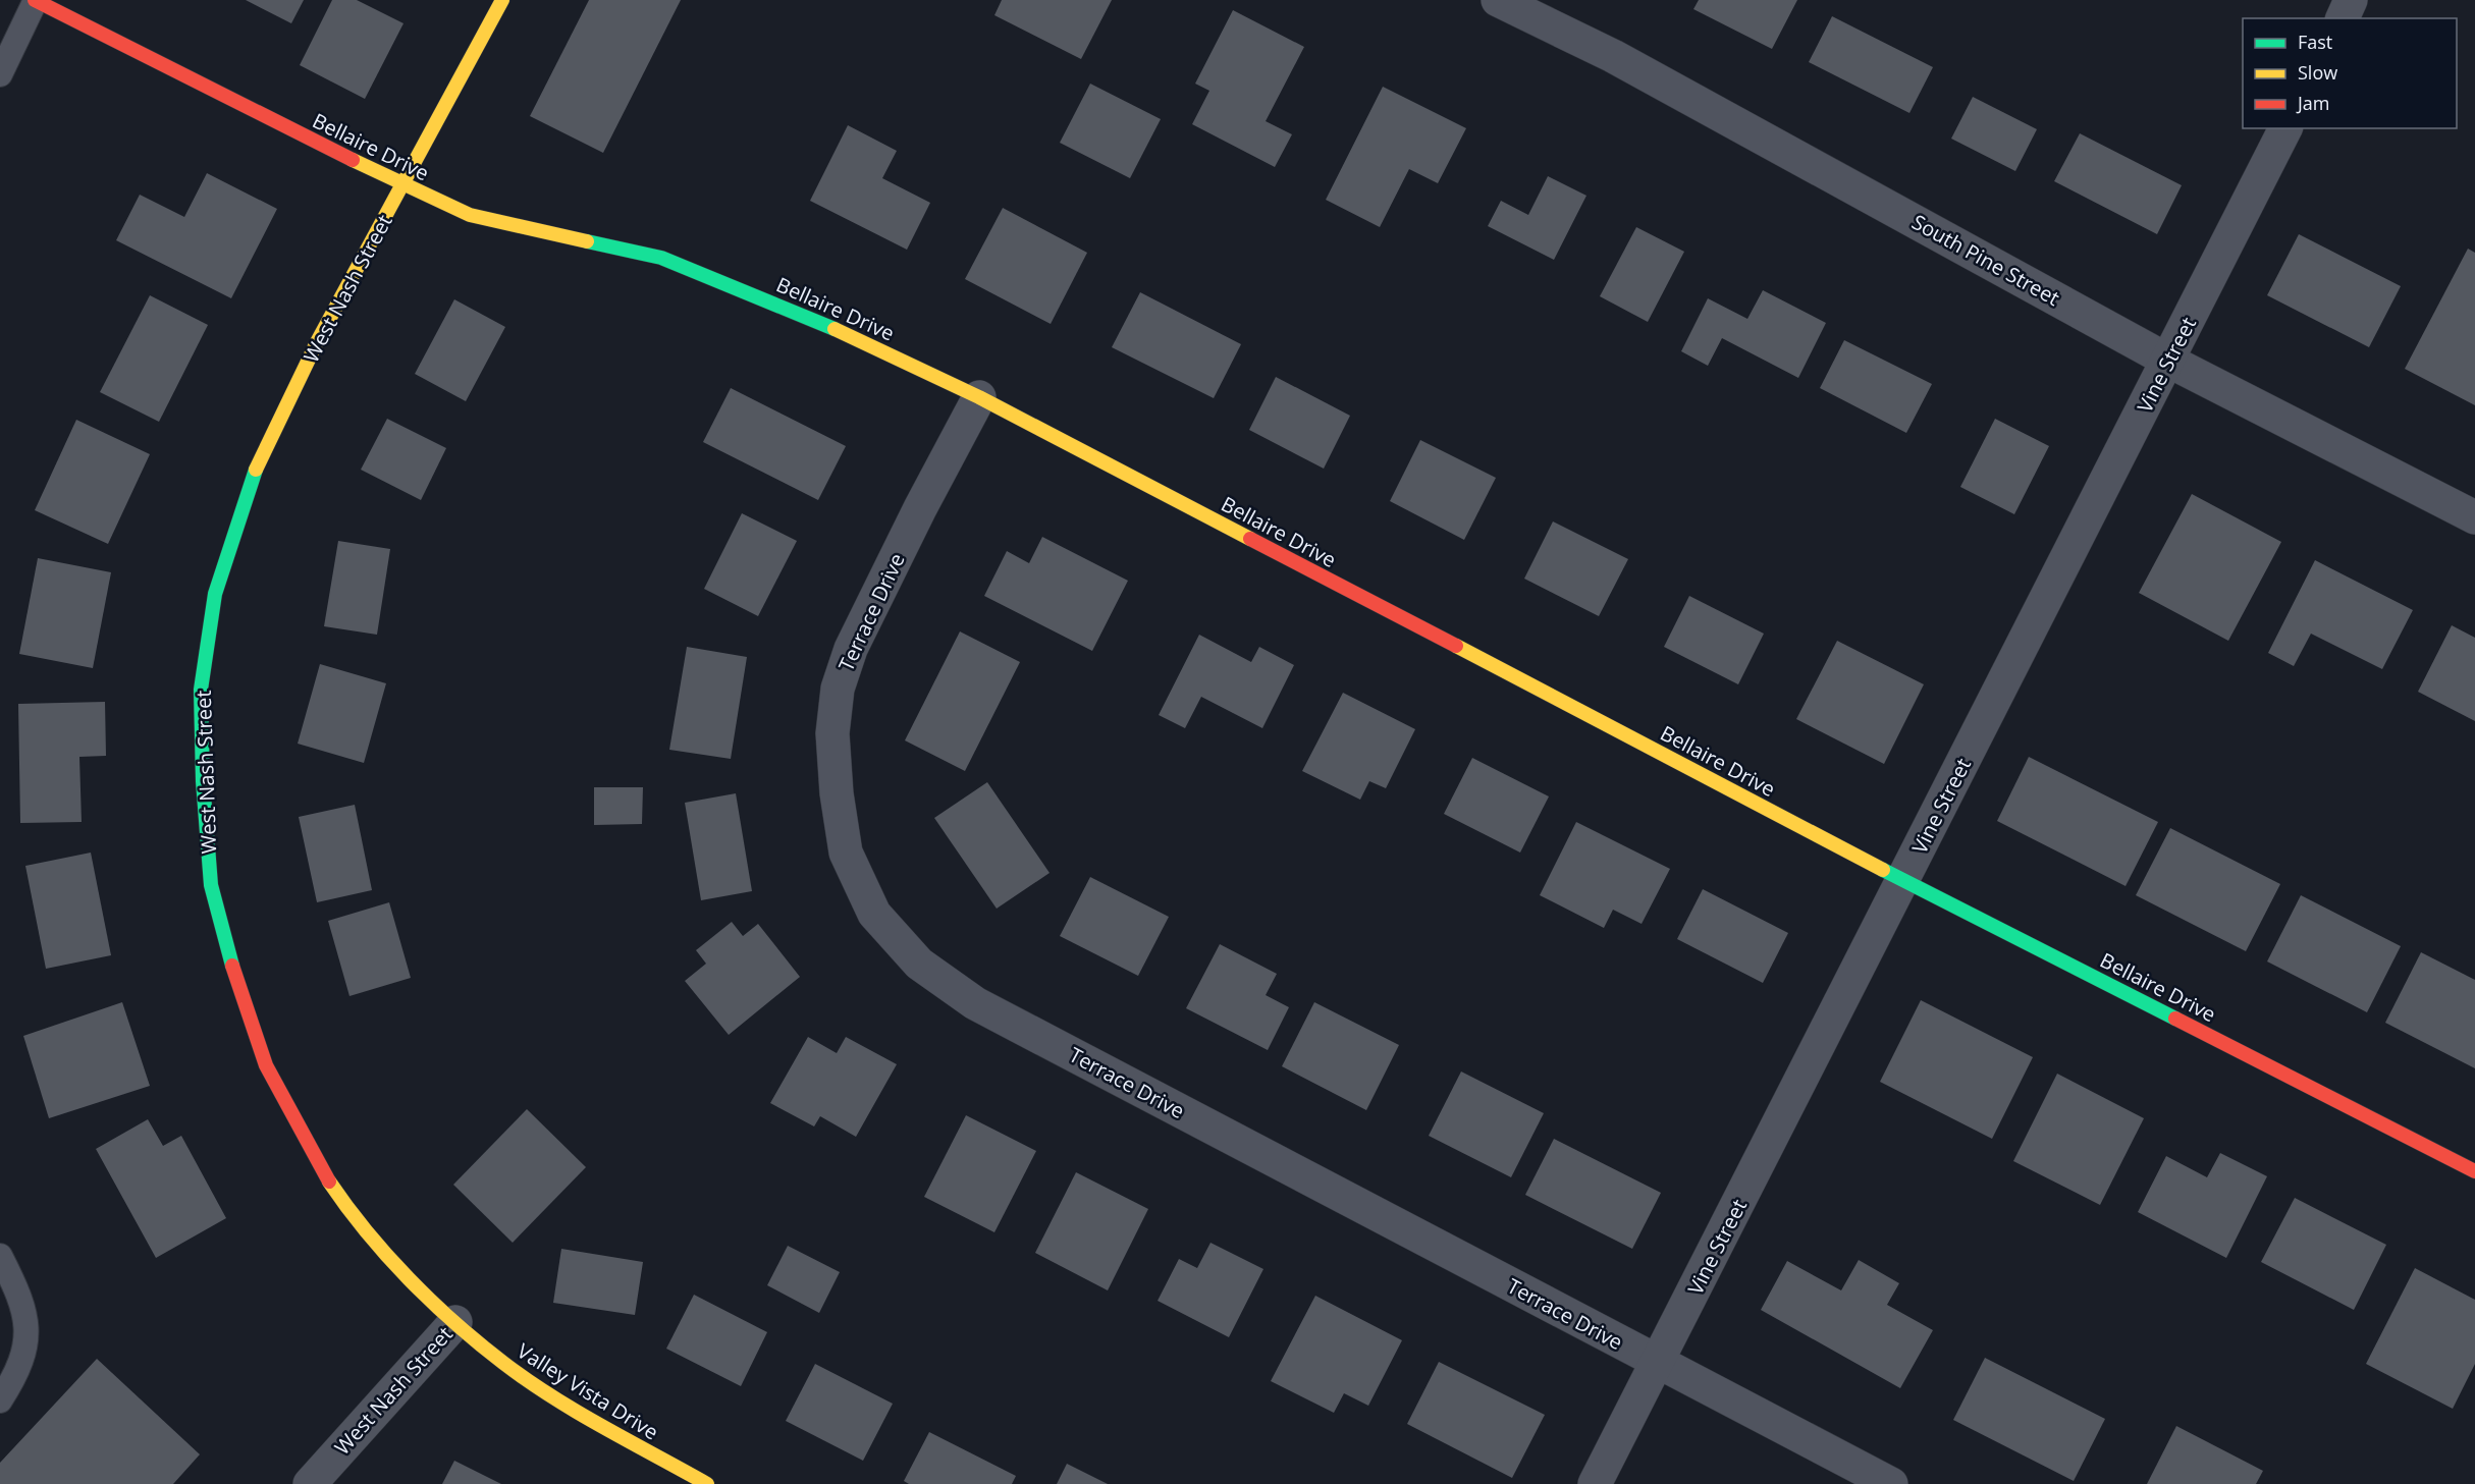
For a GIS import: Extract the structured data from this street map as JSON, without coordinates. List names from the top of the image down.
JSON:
{
  "streets": {
    "street": [
      "Bellaire Drive",
      "South Pine Street",
      "West Nash Street",
      "Vine Street",
      "Terrace Drive",
      "Valley Vista Drive"
    ]
  },
  "crossings": [
    ["Bellaire Drive", "West Nash Street"],
    ["Bellaire Drive", "Vine Street"],
    ["Bellaire Drive", "Terrace Drive"],
    ["South Pine Street", "Vine Street"],
    ["West Nash Street", "Valley Vista Drive"],
    ["Vine Street", "Terrace Drive"]
  ],
  "legend": ["Fast", "Slow", "Jam"]
}
